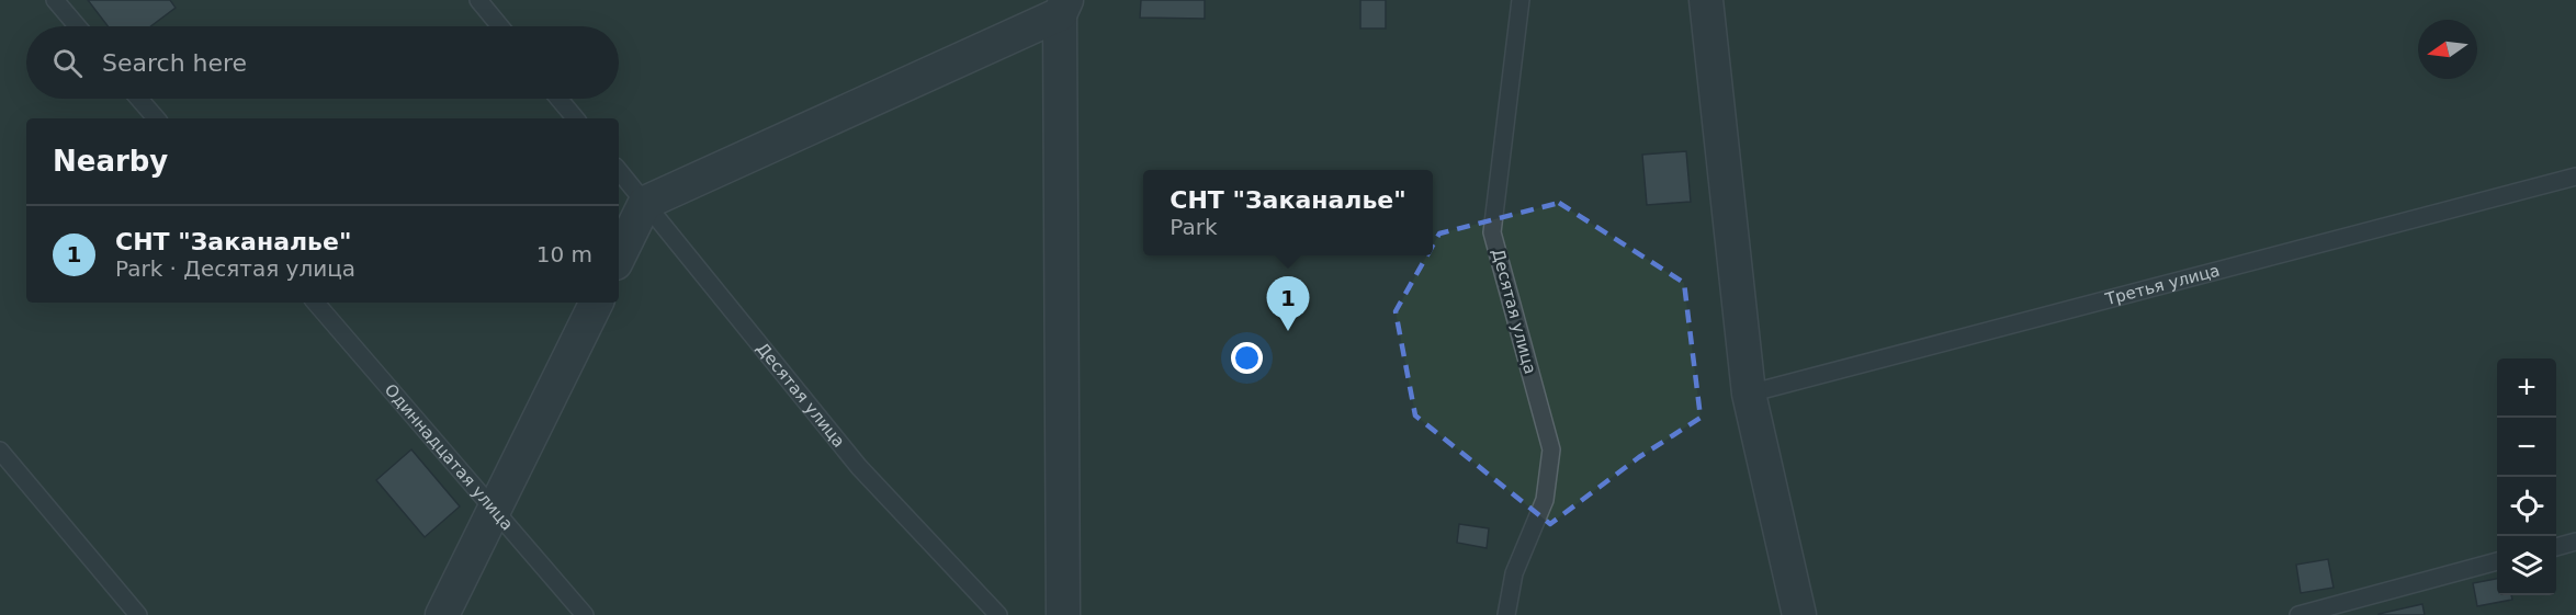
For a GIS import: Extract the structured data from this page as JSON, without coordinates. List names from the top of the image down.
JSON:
{
  "streets": {
    "lane": ["Третья улица", "Десятая улица", "Одиннадцатая улица"]
  },
  "north": "left",
  "page": {
    "search": "Search here",
    "heading": "Nearby",
    "popup": ["СНТ \"Заканалье\"", "Park"],
    "list": [
      {
        "mark": "1",
        "name": "СНТ \"Заканалье\"",
        "note": "Park · Десятая улица",
        "value": "10 m"
      }
    ],
    "pins": "1",
    "map_buttons": ["+", "−"]
  }
}
